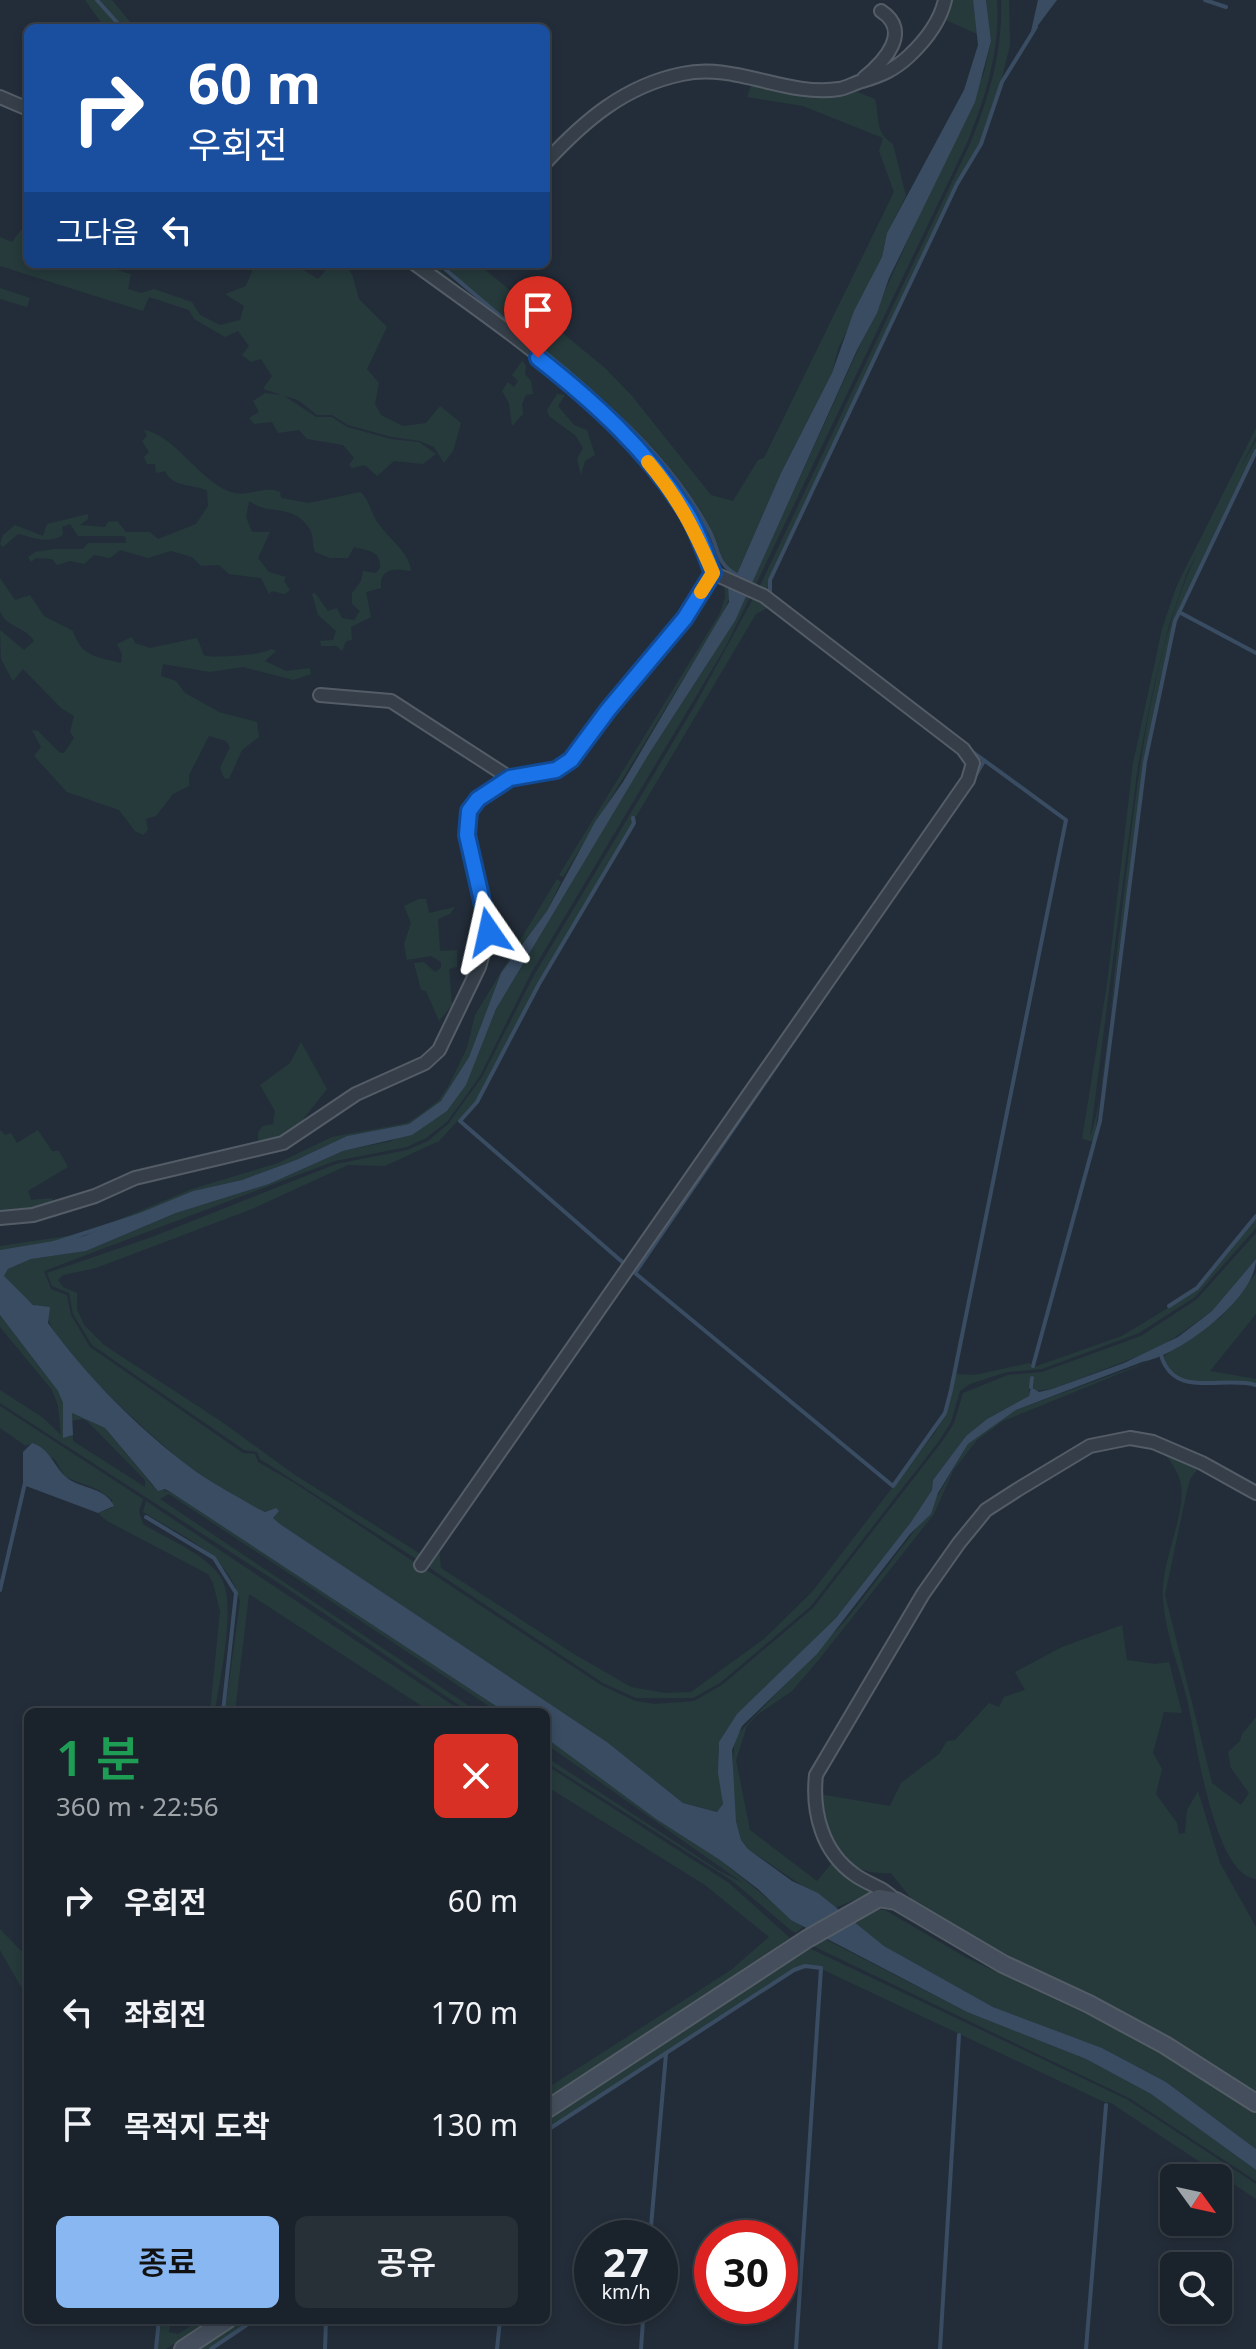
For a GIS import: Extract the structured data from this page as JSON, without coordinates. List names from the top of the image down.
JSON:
{
  "north": "bottom right",
  "page": {
    "turn": ["60 m", "우회전"],
    "then": "그다음",
    "heading": ["1 분", "360 m · 22:56"],
    "list": [
      {
        "name": "우회전",
        "value": "60 m"
      },
      {
        "name": "좌회전",
        "value": "170 m"
      },
      {
        "name": "목적지 도착",
        "value": "130 m"
      }
    ],
    "buttons": ["종료", "공유"],
    "speed": "27 km/h",
    "limit": "30"
  }
}
